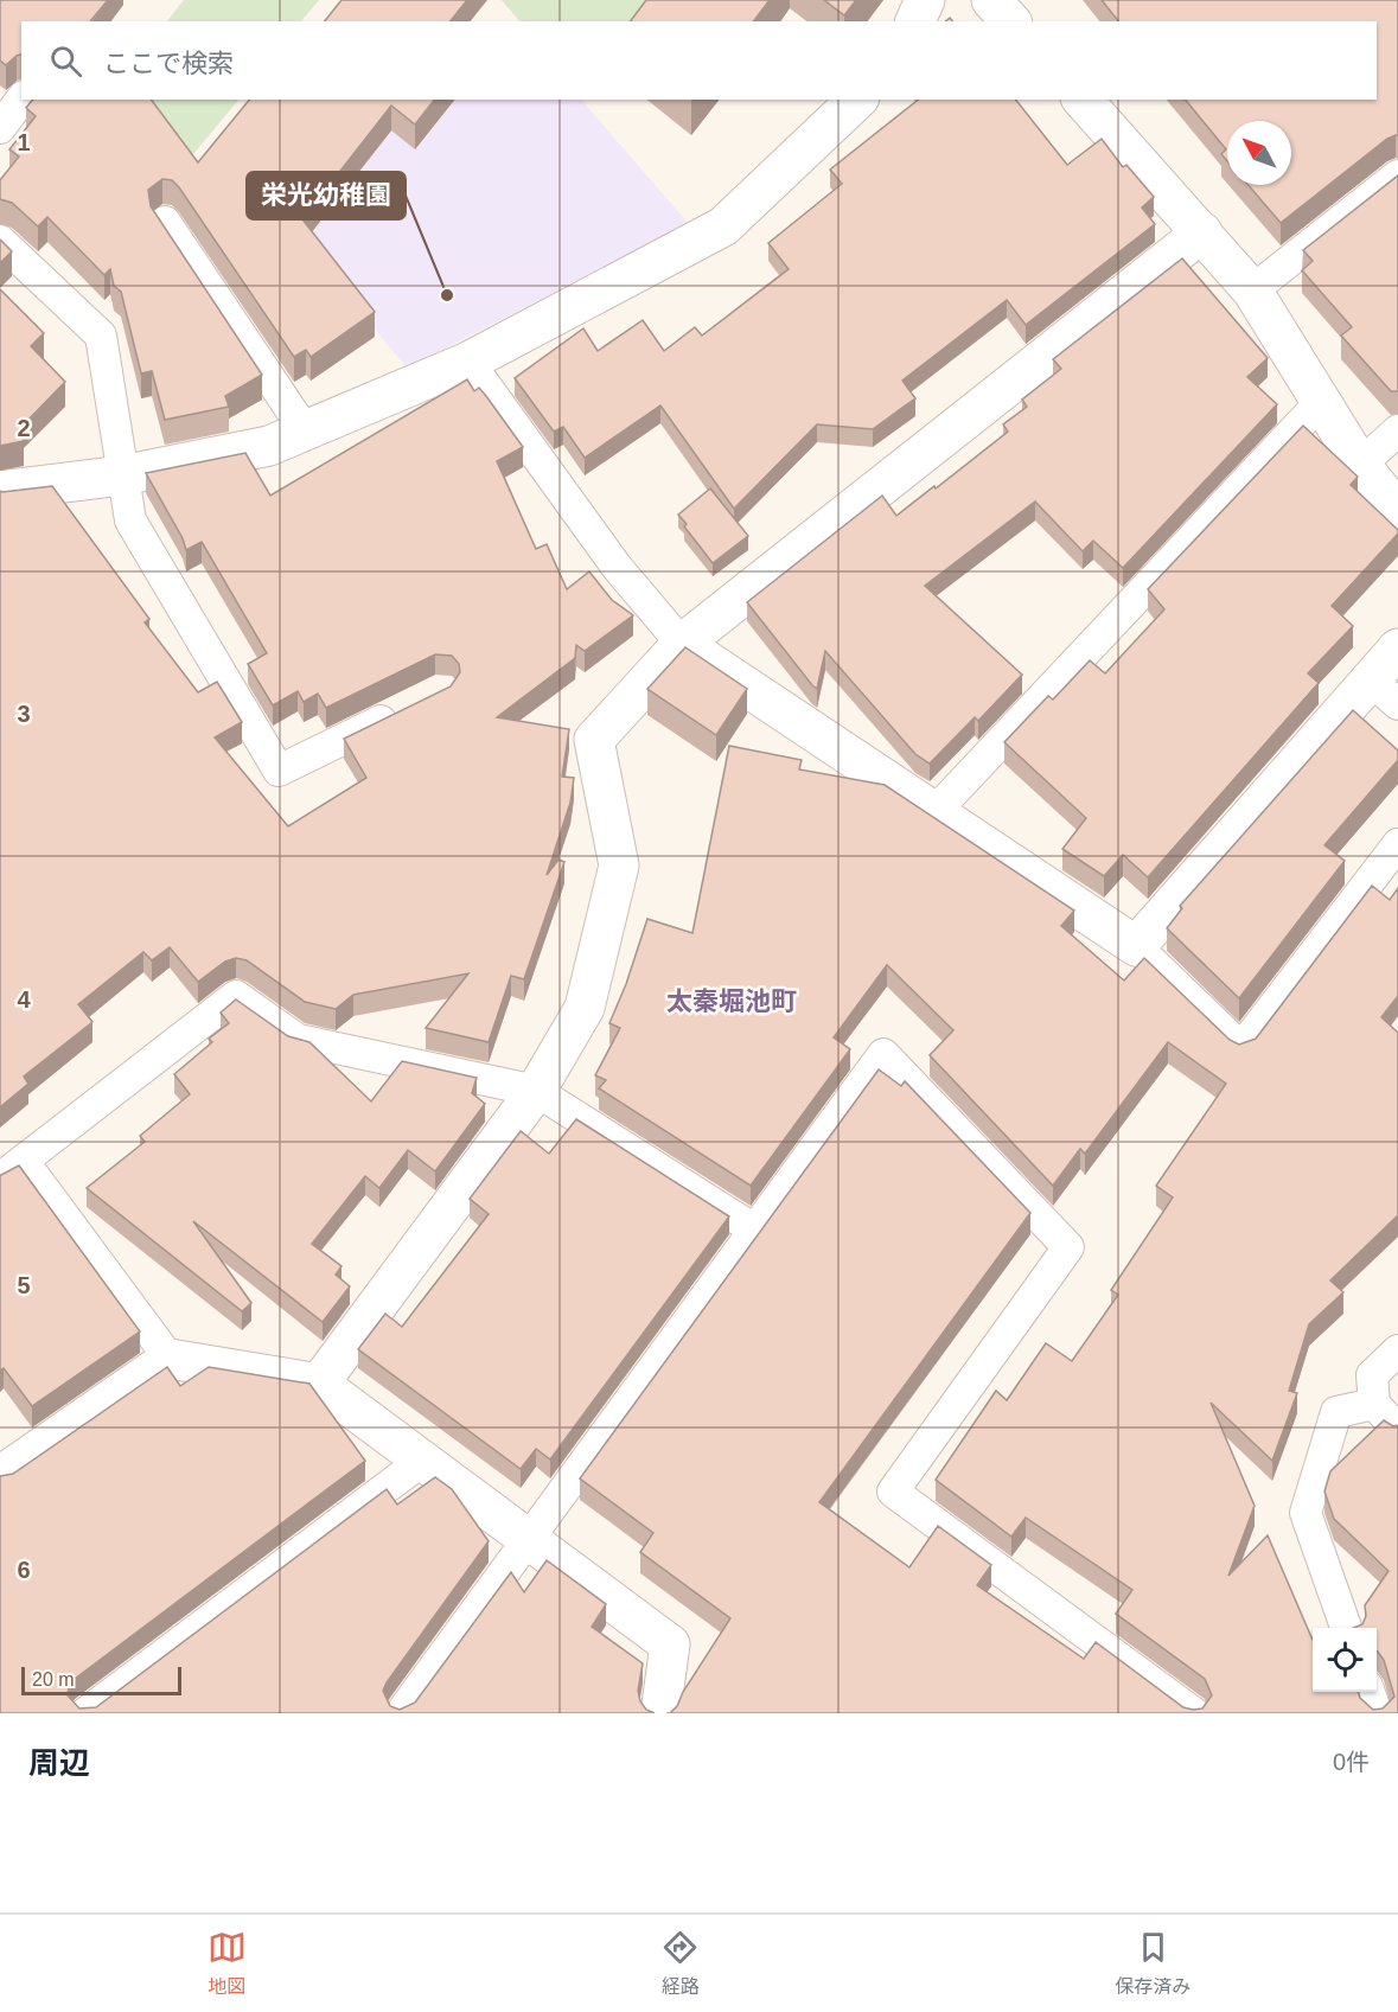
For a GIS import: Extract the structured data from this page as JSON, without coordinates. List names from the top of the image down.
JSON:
{
  "districts": ["太秦堀池町"],
  "places": ["栄光幼稚園"],
  "scale_bar": "20 m",
  "north": "top left",
  "page": {
    "search": "ここで検索",
    "scale": "20 m",
    "heading": ["周辺", "0件"],
    "nav": ["地図", "経路", "保存済み"]
  },
  "grid": {
    "rows": [
      "1",
      "2",
      "3",
      "4",
      "5",
      "6"
    ]
  }
}
